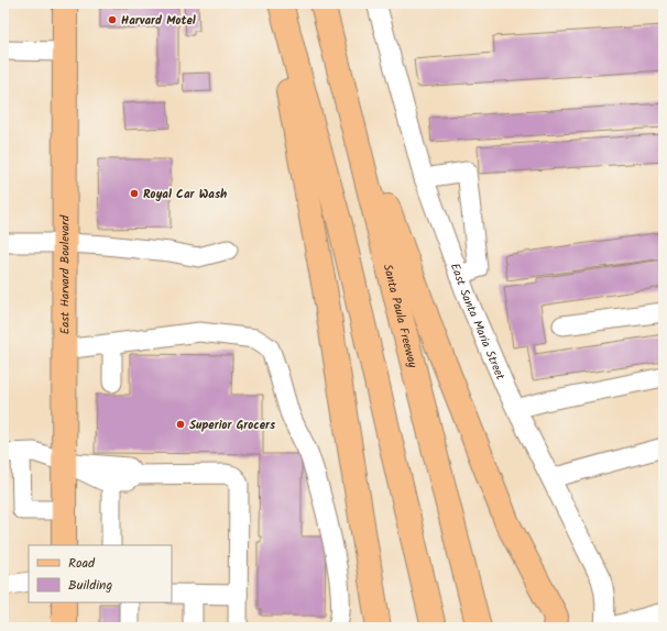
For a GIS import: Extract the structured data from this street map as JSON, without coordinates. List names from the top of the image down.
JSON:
{
  "streets": {
    "main road": ["East Harvard Boulevard", "Santa Paula Freeway"],
    "street": ["East Santa Maria Street"]
  },
  "places": ["Harvard Motel", "Royal Car Wash", "Superior Grocers"],
  "legend": ["Road", "Building"]
}
